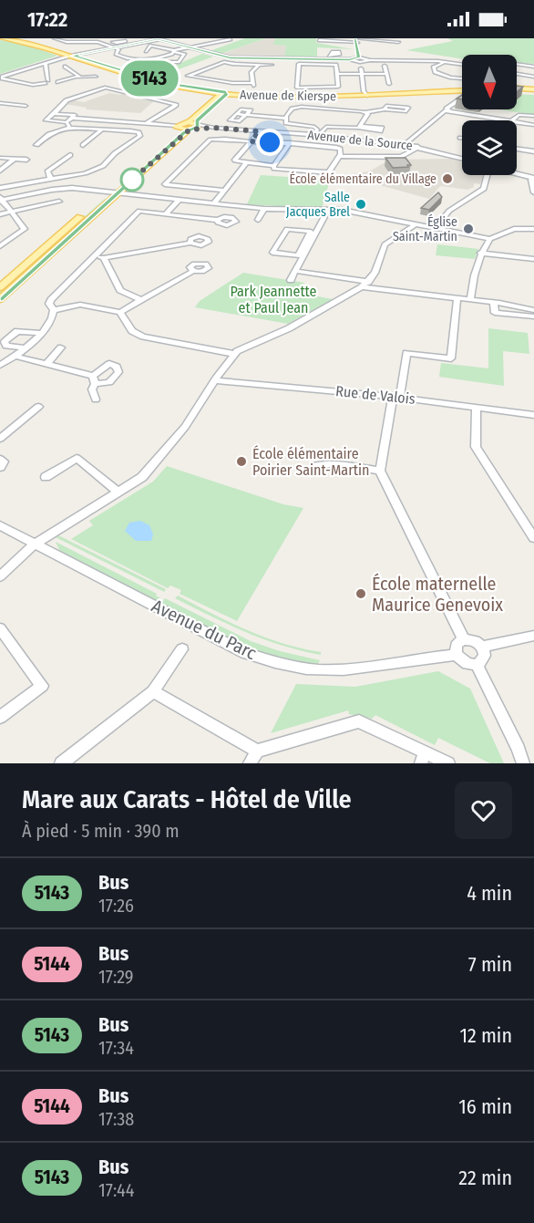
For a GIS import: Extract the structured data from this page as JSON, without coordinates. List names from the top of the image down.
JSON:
{
  "streets": {
    "main road": ["Avenue de Kierspe"],
    "street": ["Avenue de la Source", "Rue de Valois", "Avenue du Parc"]
  },
  "parks": ["Park Jeannette et Paul Jean"],
  "places": [
    "École élémentaire du Village",
    "Salle Jacques Brel",
    "Église Saint-Martin",
    "École élémentaire Poirier Saint-Martin",
    "École maternelle Maurice Genevoix"
  ],
  "lines": ["bus line 5143"],
  "north": "bottom",
  "page": {
    "status": "17:22",
    "on_map": "5143",
    "heading": ["Mare aux Carats - Hôtel de Ville", "À pied · 5 min · 390 m"],
    "list": [
      {
        "mark": "5143",
        "name": "Bus",
        "note": "17:26",
        "value": "4 min"
      },
      {
        "mark": "5144",
        "name": "Bus",
        "note": "17:29",
        "value": "7 min"
      },
      {
        "mark": "5143",
        "name": "Bus",
        "note": "17:34",
        "value": "12 min"
      },
      {
        "mark": "5144",
        "name": "Bus",
        "note": "17:38",
        "value": "16 min"
      },
      {
        "mark": "5143",
        "name": "Bus",
        "note": "17:44",
        "value": "22 min"
      }
    ]
  }
}
